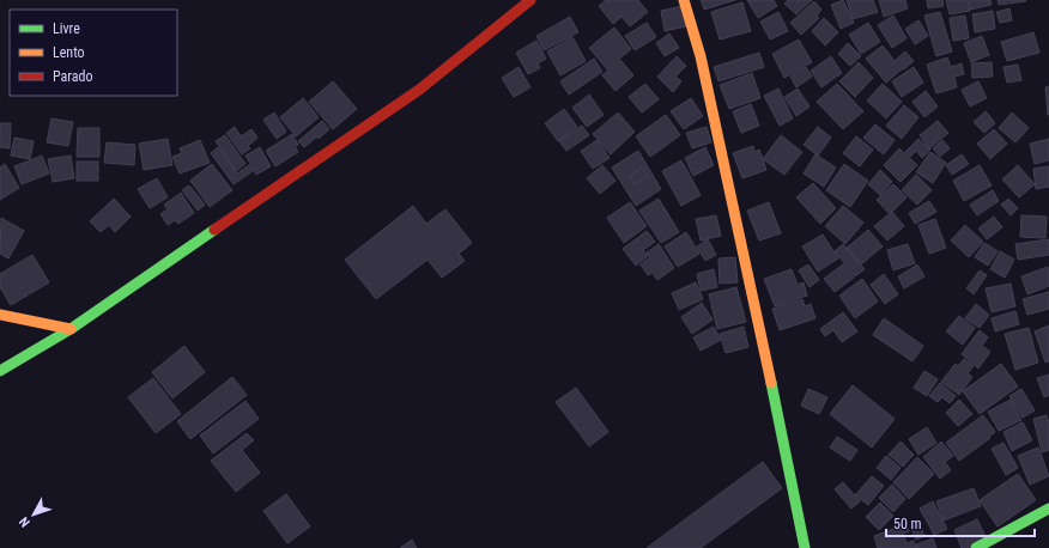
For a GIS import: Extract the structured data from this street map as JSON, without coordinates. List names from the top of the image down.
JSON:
{
  "legend": ["Livre", "Lento", "Parado"],
  "scale_bar": "50 m",
  "north": "bottom left"
}
